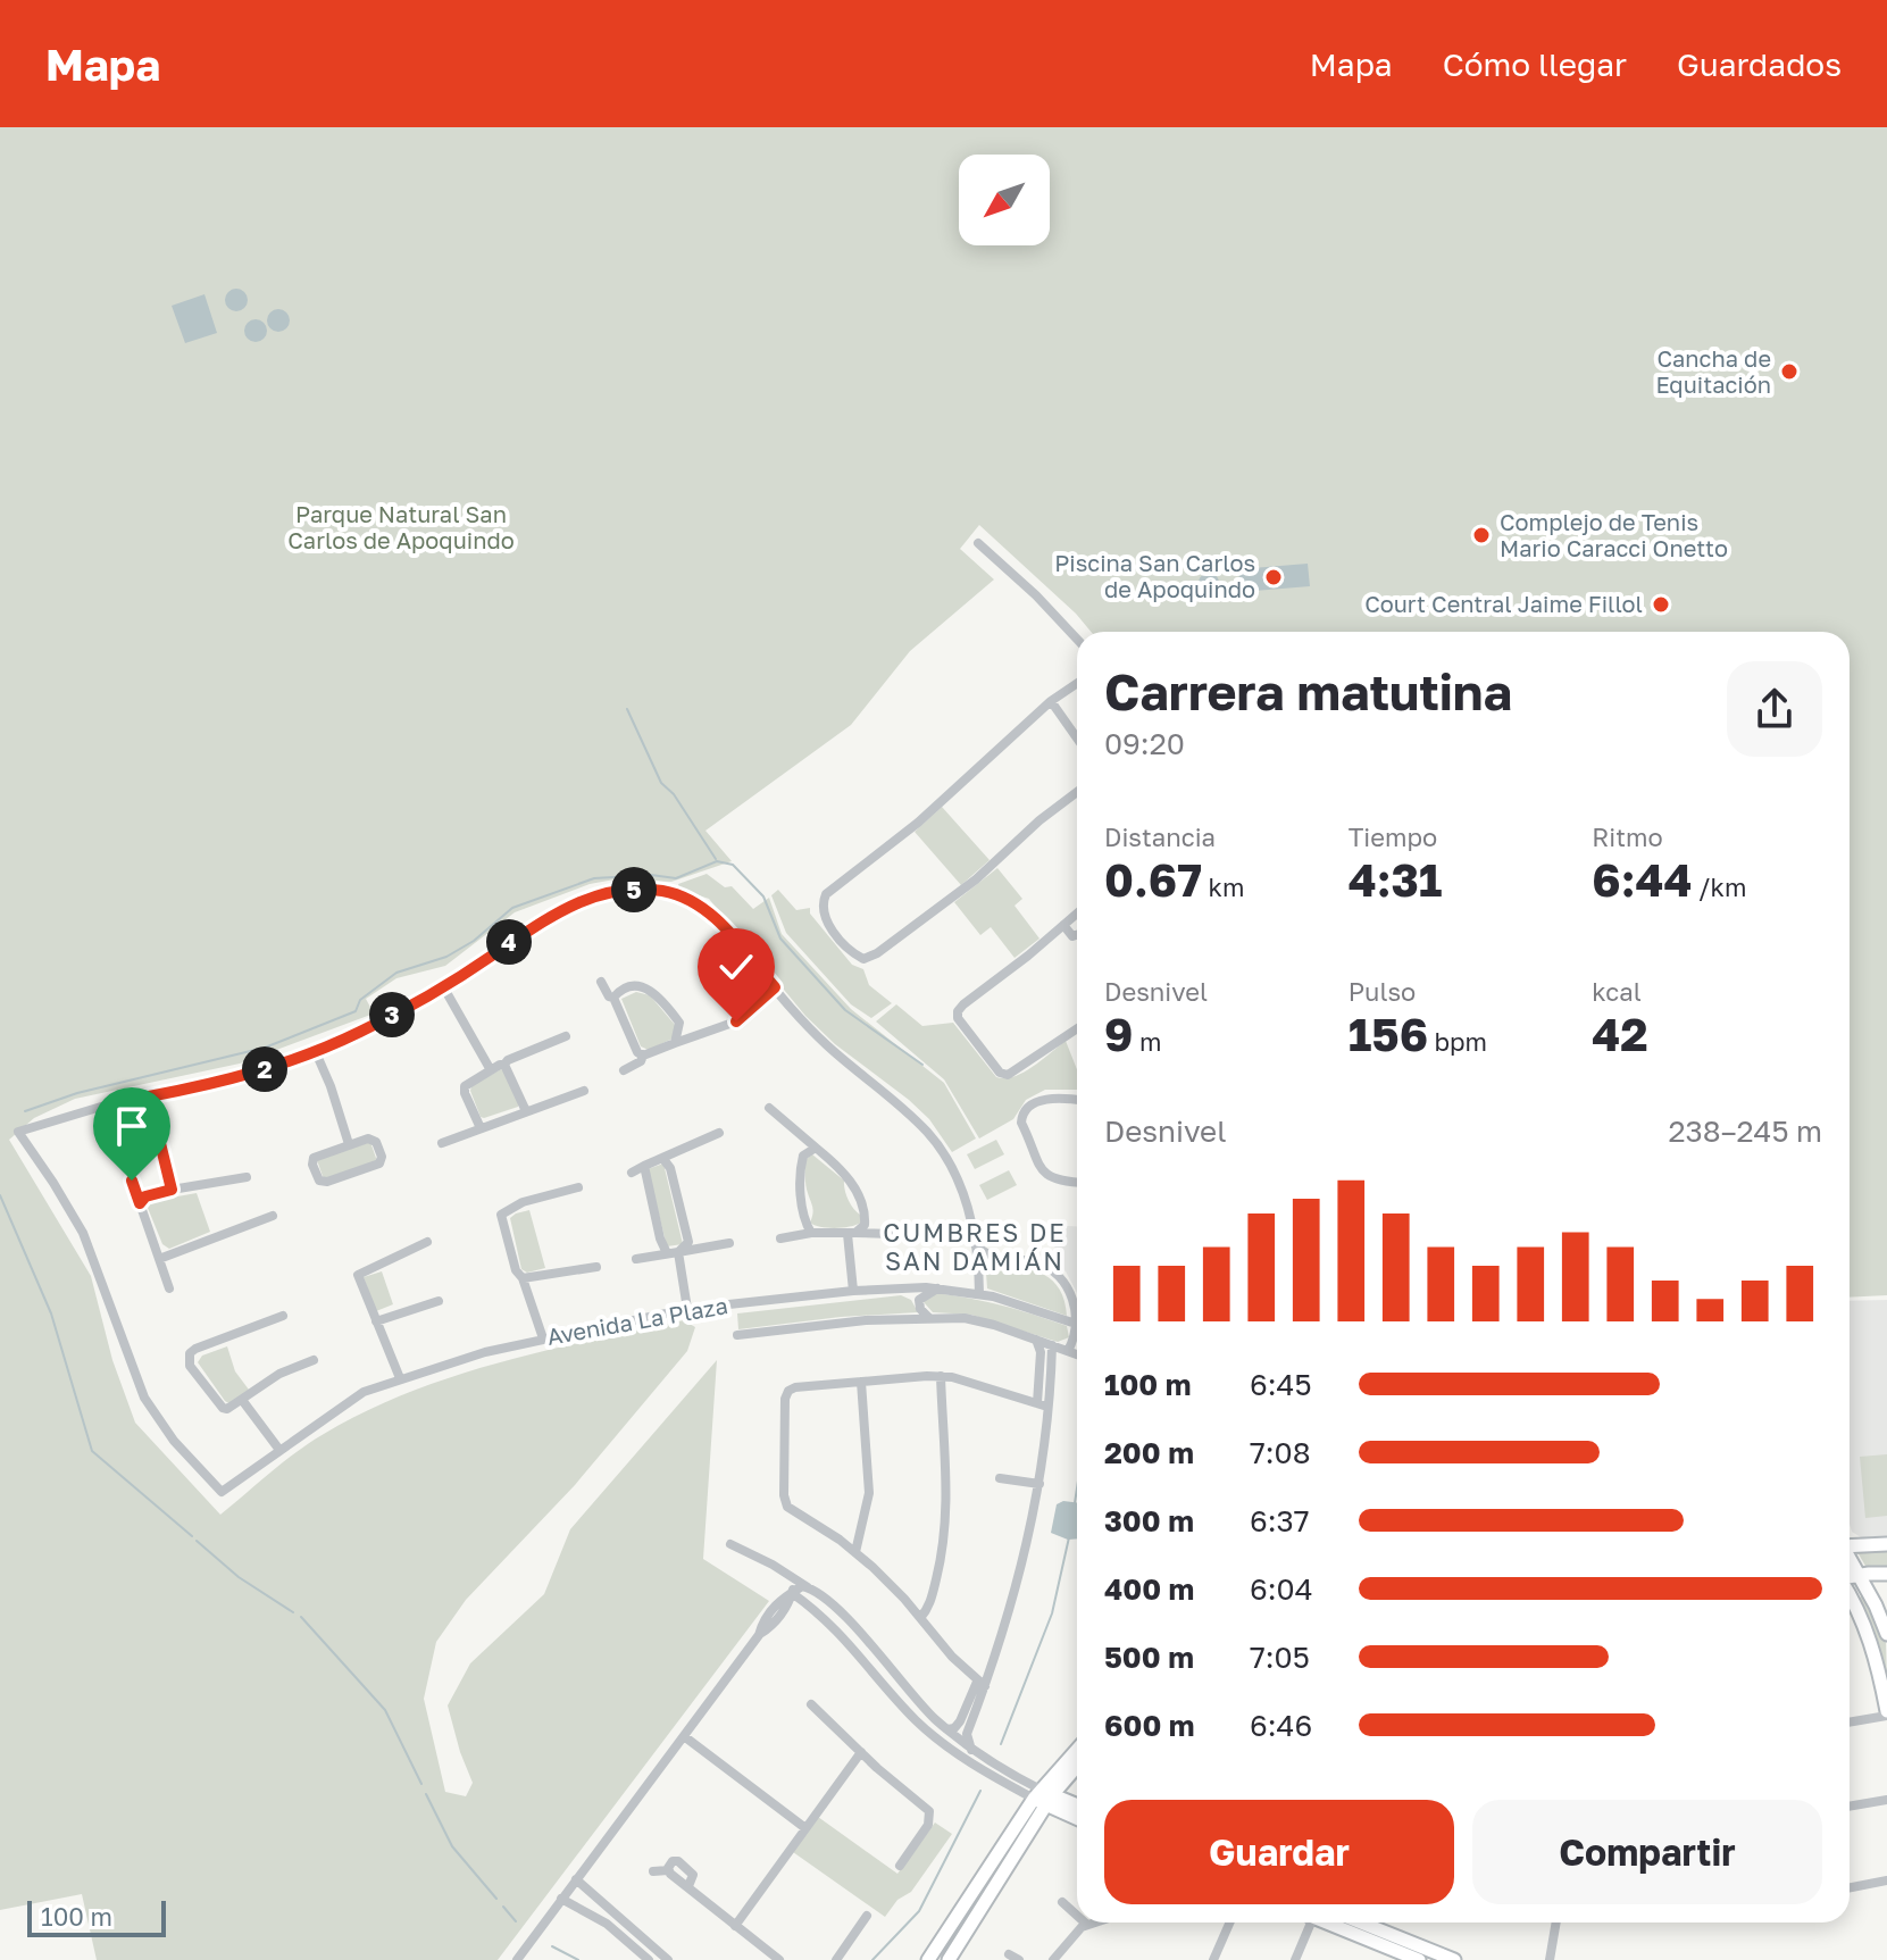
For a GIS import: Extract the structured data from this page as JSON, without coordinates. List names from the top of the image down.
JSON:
{
  "streets": {
    "street": ["Avenida La Plaza"]
  },
  "districts": ["CUMBRES DE SAN DAMIÁN"],
  "parks": ["Parque Natural San Carlos de Apoquindo"],
  "places": [
    "Cancha de Equitación",
    "Complejo de Tenis Mario Caracci Onetto",
    "Piscina San Carlos de Apoquindo",
    "Court Central Jaime Fillol"
  ],
  "scale_bar": "100 m",
  "north": "bottom left",
  "page": {
    "header": "Mapa",
    "nav": ["Mapa", "Cómo llegar", "Guardados"],
    "heading": ["Carrera matutina", "09:20"],
    "stats": [
      ["Distancia", "0.67 km"],
      ["Tiempo", "4:31"],
      ["Ritmo", "6:44 /km"],
      ["Desnivel", "9 m"],
      ["Pulso", "156 bpm"],
      ["kcal", "42"]
    ],
    "pins": [
      "5",
      "4",
      "3",
      "2"
    ],
    "chart": ["Desnivel", "238–245 m"],
    "list": [
      {
        "name": "100 m",
        "note": "6:45"
      },
      {
        "name": "200 m",
        "note": "7:08"
      },
      {
        "name": "300 m",
        "note": "6:37"
      },
      {
        "name": "400 m",
        "note": "6:04"
      },
      {
        "name": "500 m",
        "note": "7:05"
      },
      {
        "name": "600 m",
        "note": "6:46"
      }
    ],
    "buttons": ["Guardar", "Compartir"],
    "scale": "100 m"
  }
}
